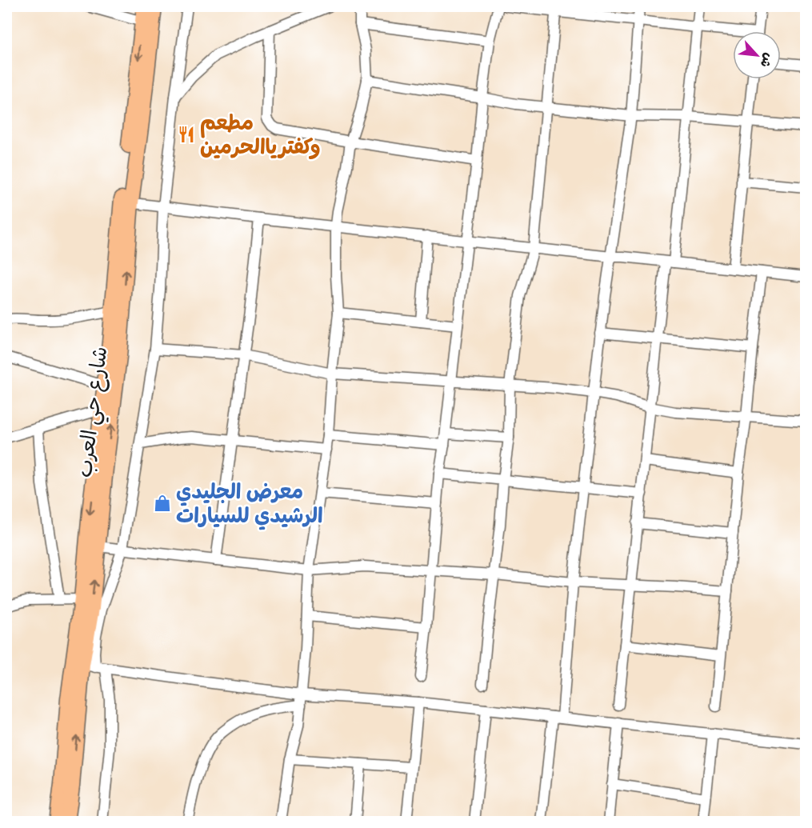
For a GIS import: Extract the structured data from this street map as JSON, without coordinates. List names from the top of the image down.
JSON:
{
  "streets": {
    "main road": ["شارع حي العرب"]
  },
  "places": {
    "restaurant": ["مطعم وكفترياالحرمين"],
    "shop": ["معرض الجليدي الرشيدي للسيارات"]
  },
  "north": "bottom right"
}
